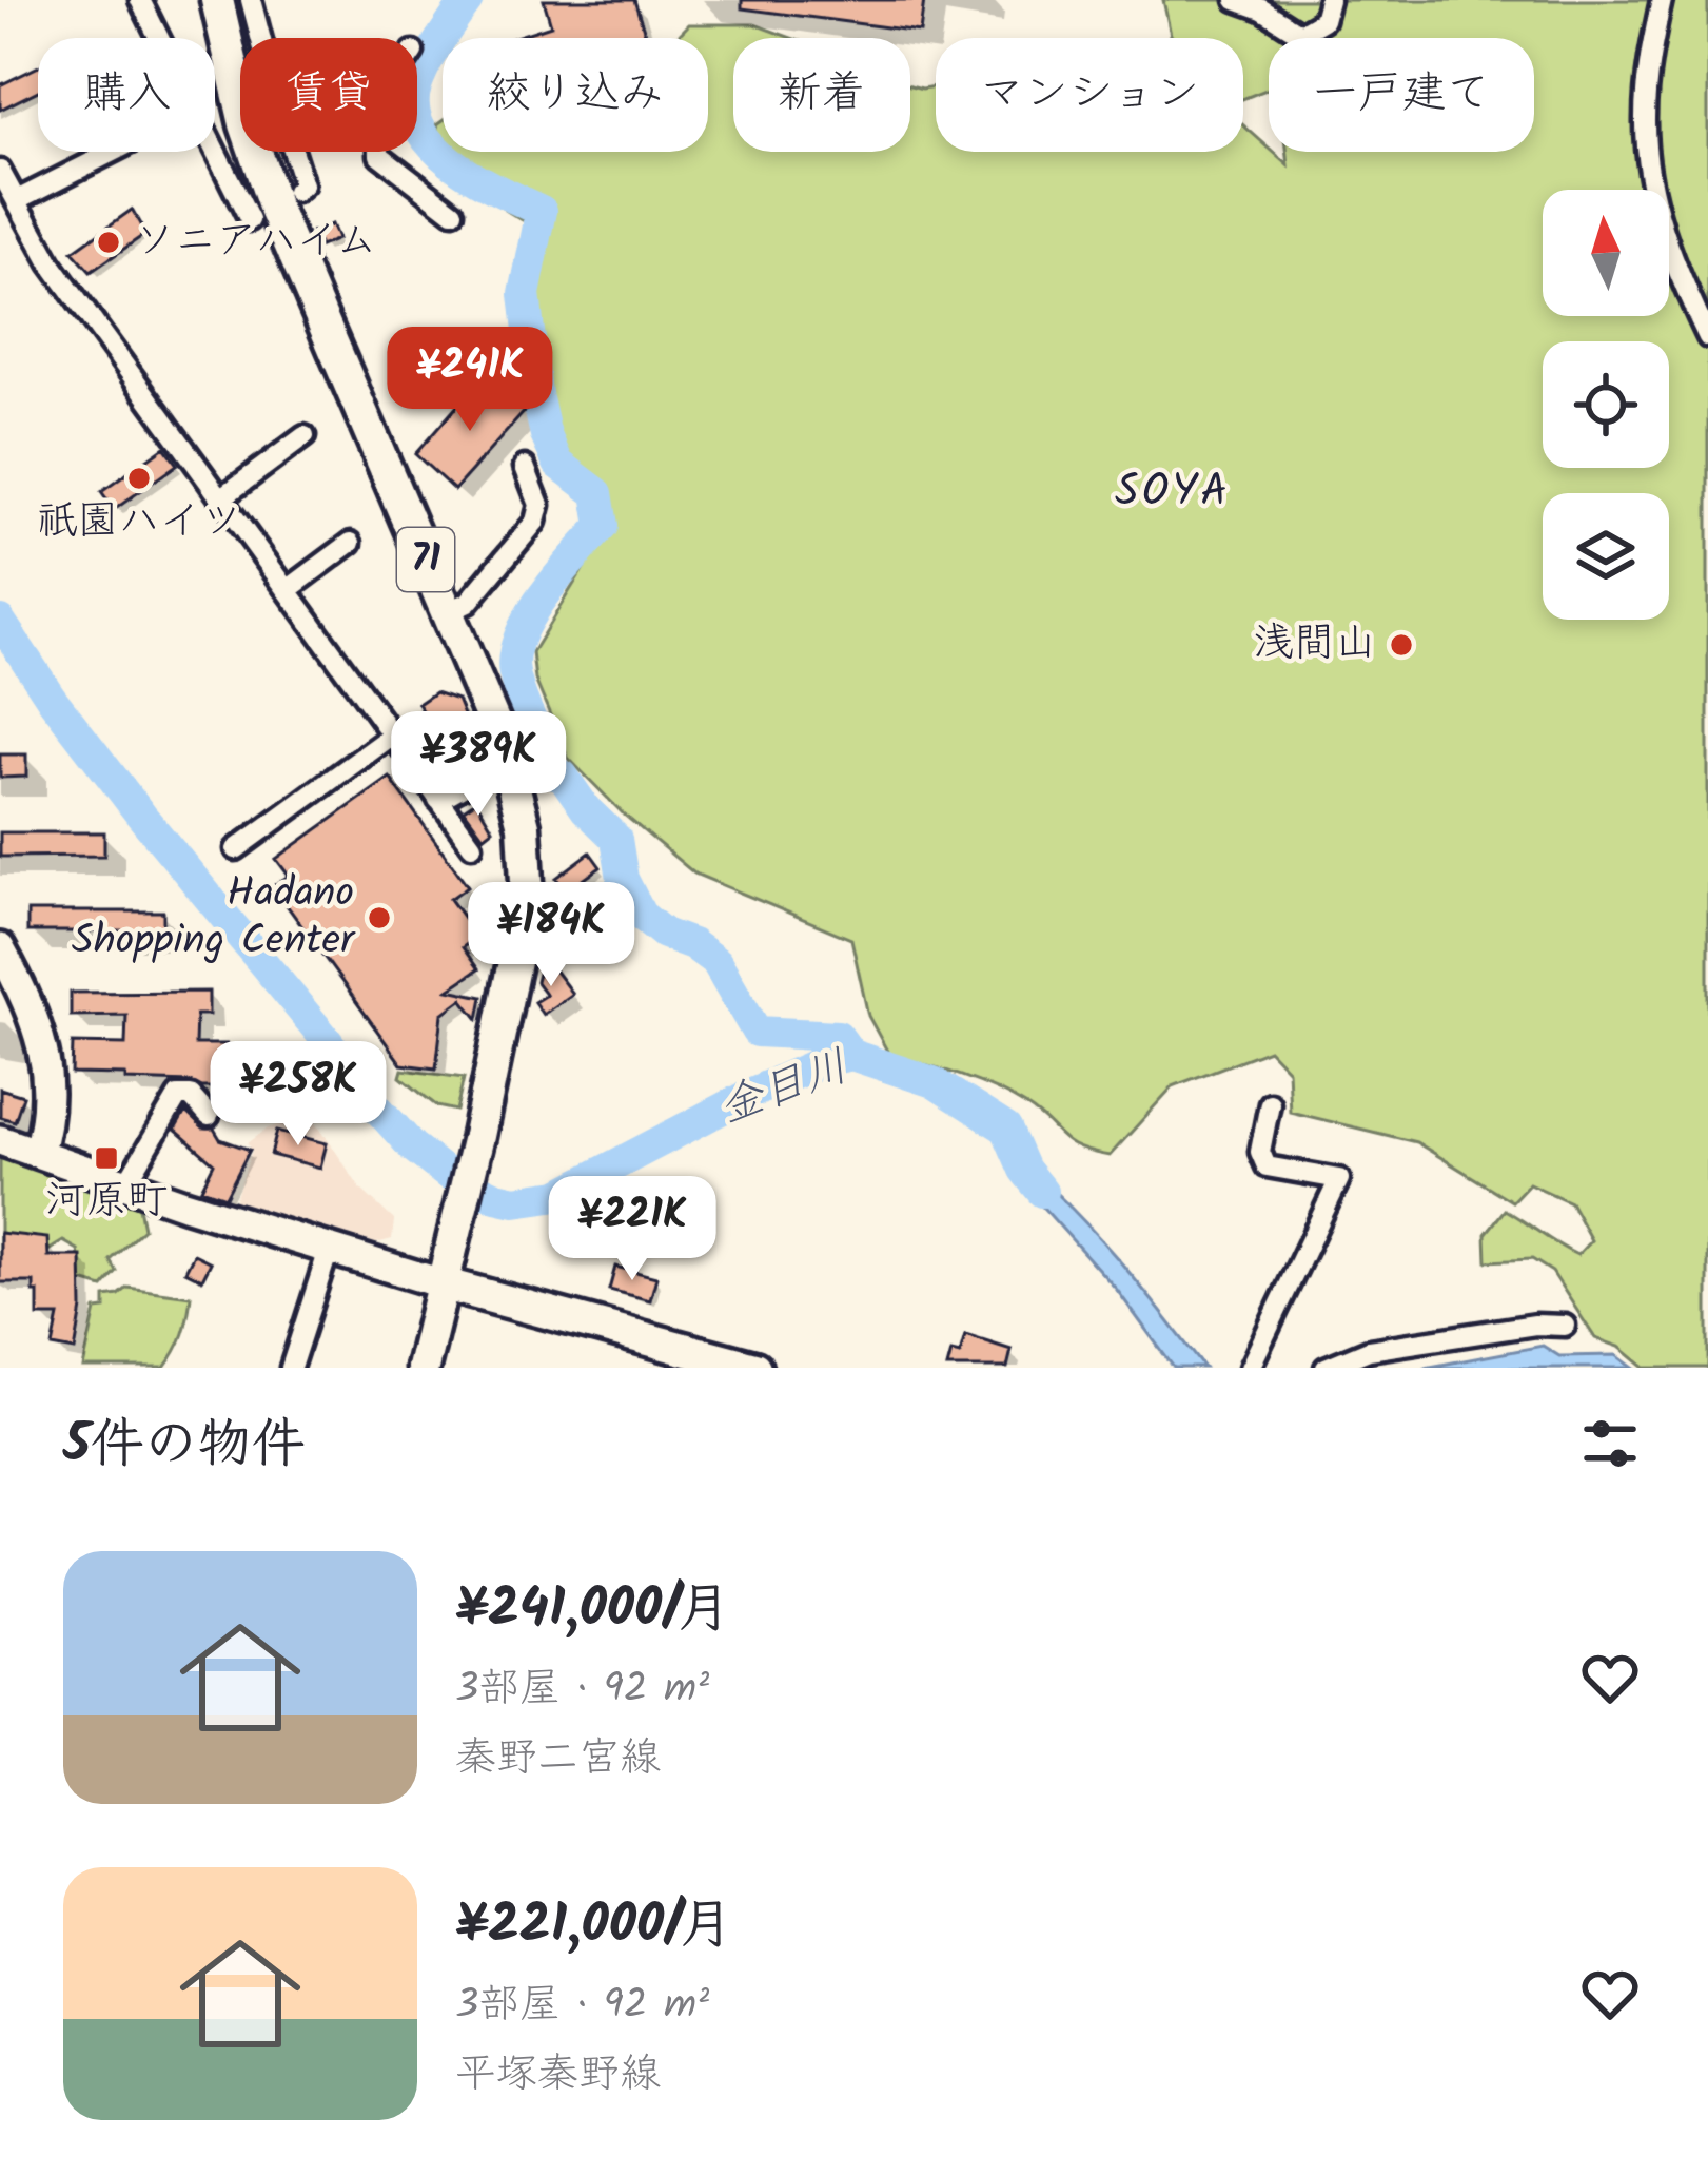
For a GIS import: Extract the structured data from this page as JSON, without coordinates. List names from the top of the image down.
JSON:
{
  "streets": {
    "main road": ["71"]
  },
  "districts": ["SOYA"],
  "water": ["金目川"],
  "places": {
    "other": [
      "ソニアハイム",
      "祇園ハイツ",
      "浅間山",
      "Hadano Shopping Center"
    ],
    "transit": ["河原町"]
  },
  "north": "top",
  "page": {
    "chip": [
      "購入",
      "賃貸",
      "絞り込み",
      "新着",
      "マンション",
      "一戸建て"
    ],
    "price": [
      "¥241K",
      "¥389K",
      "¥184K",
      "¥258K",
      "¥221K"
    ],
    "heading": "5件の物件",
    "list": [
      {
        "name": "¥241,000/月",
        "note": "3部屋 · 92 m² · 秦野二宮線"
      },
      {
        "name": "¥221,000/月",
        "note": "3部屋 · 92 m² · 平塚秦野線"
      }
    ]
  }
}
